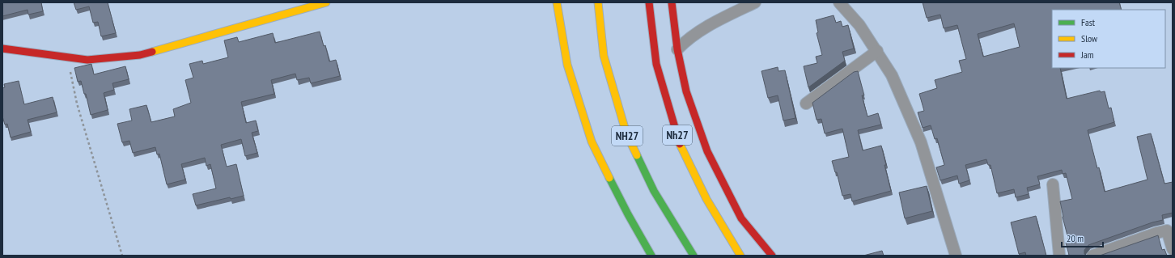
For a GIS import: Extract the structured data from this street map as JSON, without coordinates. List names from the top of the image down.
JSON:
{
  "streets": {
    "main road": ["Nh27", "NH27"]
  },
  "legend": ["Fast", "Slow", "Jam"],
  "scale_bar": "20 m"
}
